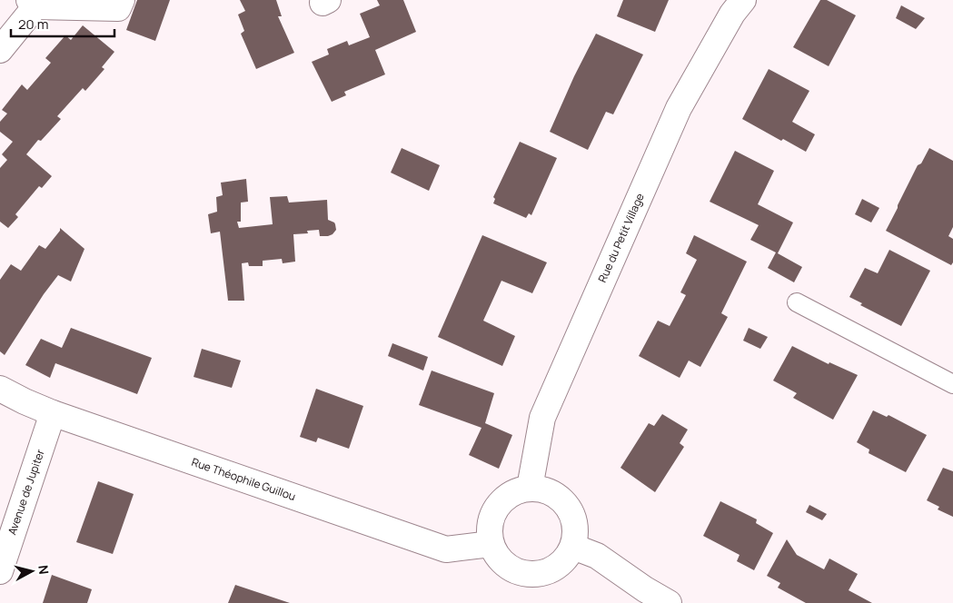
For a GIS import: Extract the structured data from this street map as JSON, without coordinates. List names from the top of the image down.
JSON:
{
  "streets": {
    "street": ["Rue du Petit Village", "Rue Théophile Guillou", "Avenue de Jupiter"]
  },
  "crossings": [
    ["Rue du Petit Village", "Rue Théophile Guillou"],
    ["Rue Théophile Guillou", "Avenue de Jupiter"]
  ],
  "scale_bar": "20 m",
  "north": "right"
}
